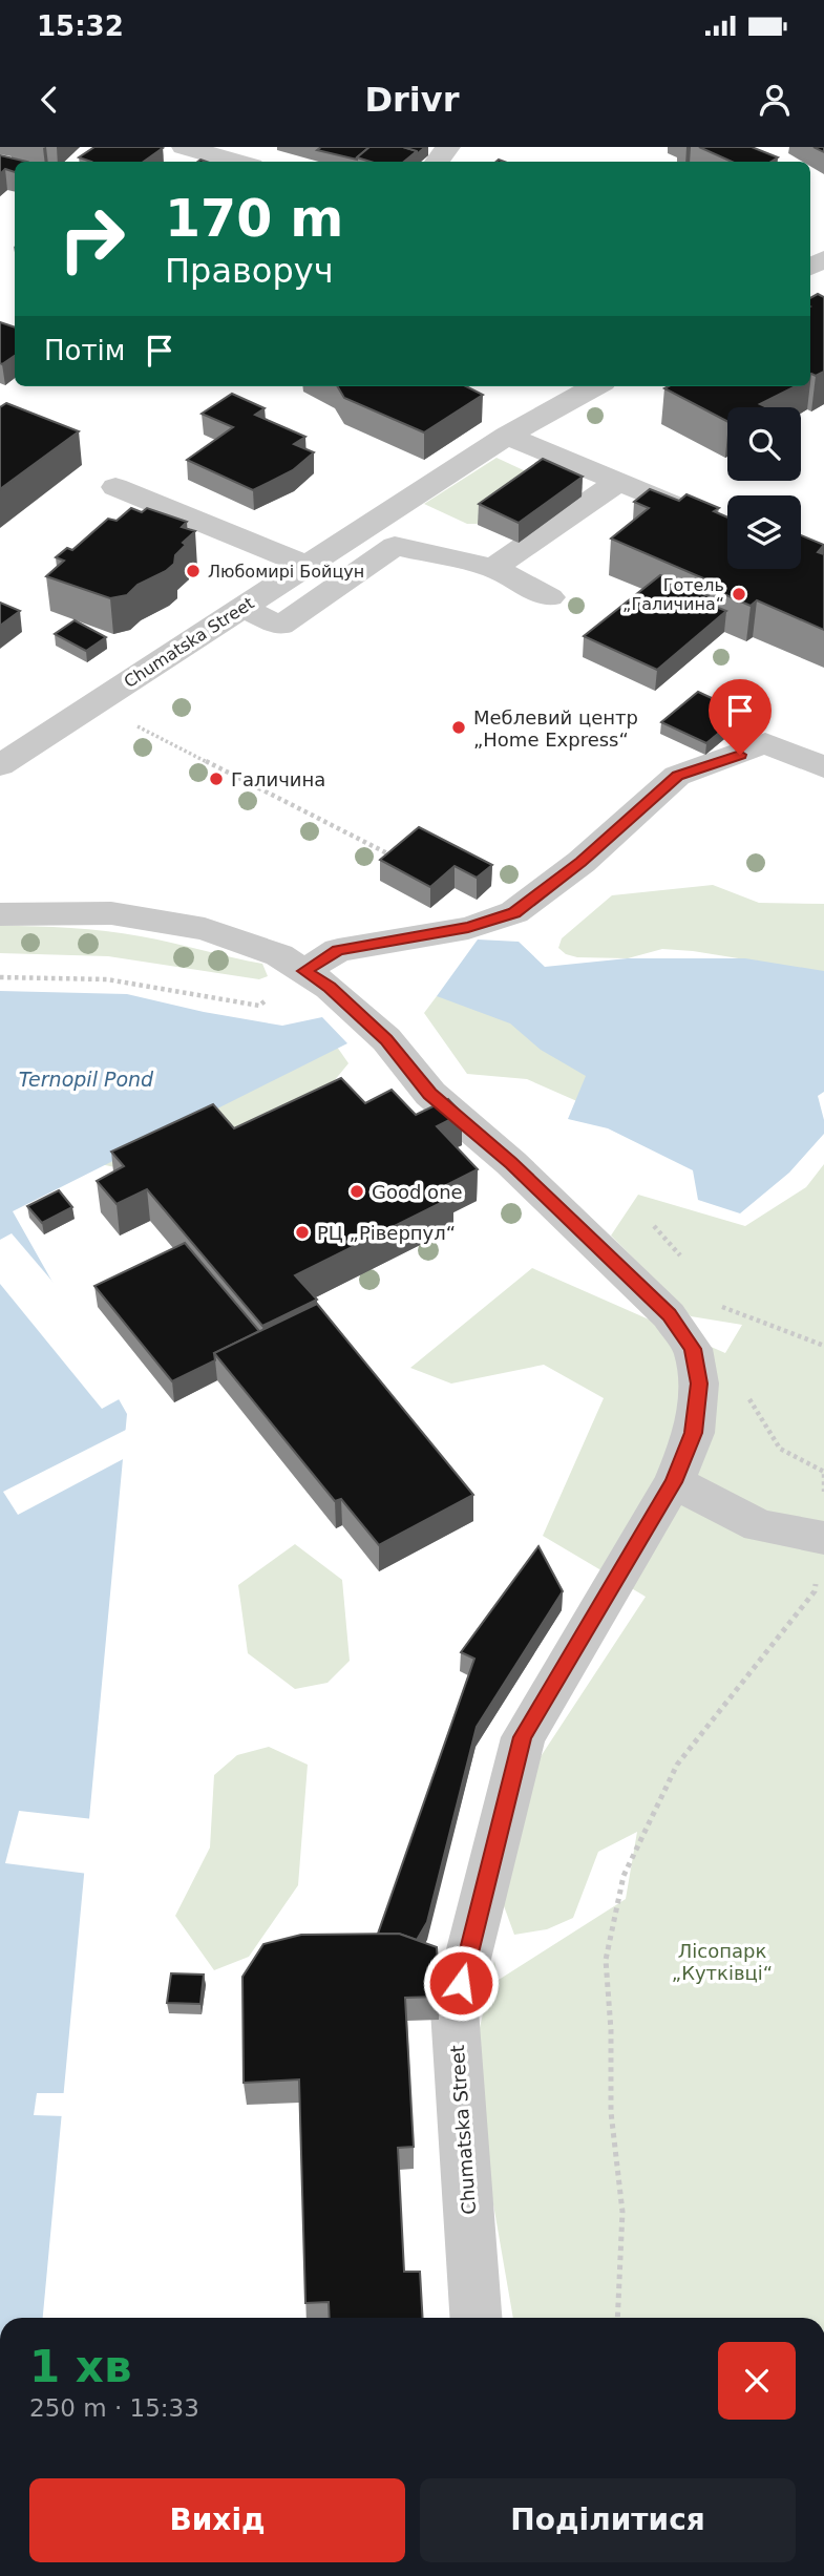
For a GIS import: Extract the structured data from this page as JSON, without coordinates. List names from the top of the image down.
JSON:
{
  "streets": {
    "street": ["Chumatska Street"]
  },
  "water": ["Ternopil Pond"],
  "parks": ["Лісопарк „Кутківці“"],
  "places": [
    "Любомирі Бойцун",
    "Готель „Галичина“",
    "Меблевий центр „Home Express“",
    "Галичина",
    "Good one",
    "РЦ „Ріверпул“"
  ],
  "page": {
    "status": "15:32",
    "header": "Drivr",
    "turn": ["170 m", "Праворуч"],
    "then": "Потім",
    "heading": ["1 хв", "250 m · 15:33"],
    "buttons": ["Вихід", "Поділитися"]
  }
}
